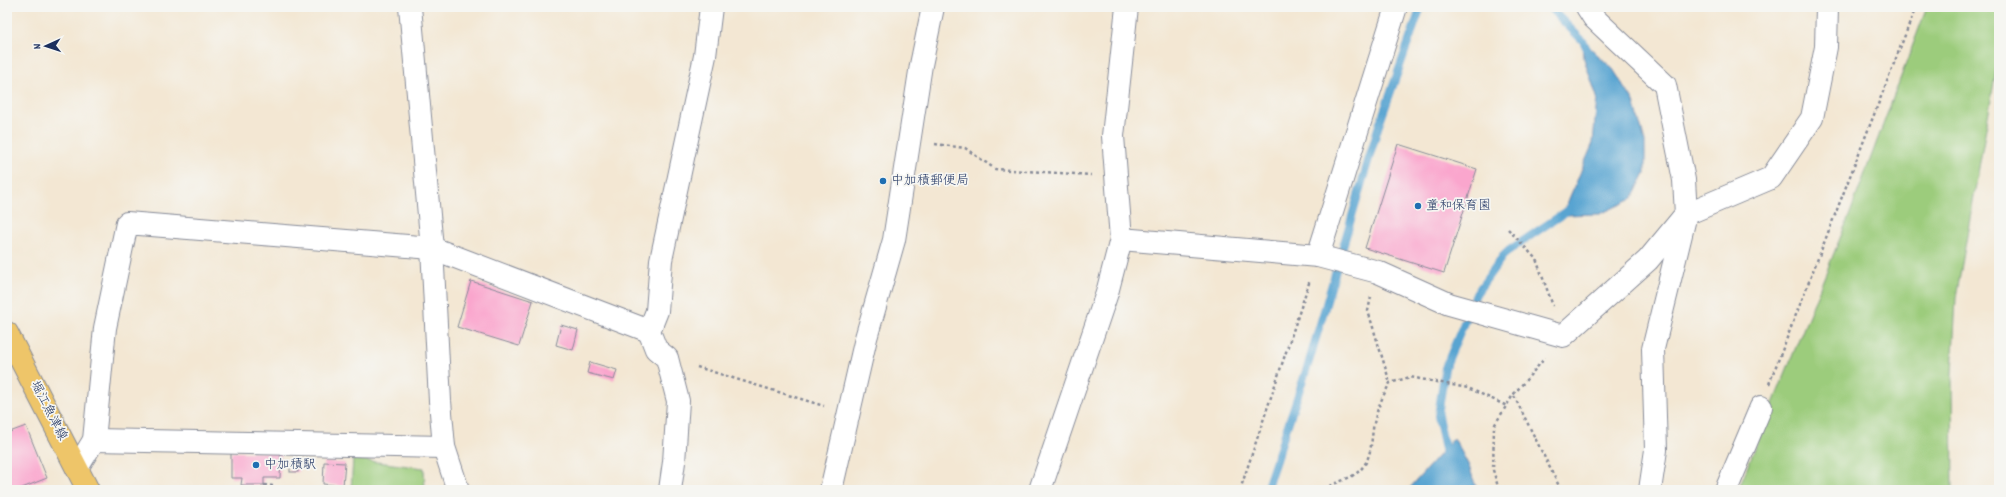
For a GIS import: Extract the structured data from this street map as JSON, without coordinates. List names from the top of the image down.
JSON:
{
  "streets": {
    "main road": ["堀江魚津線"]
  },
  "places": ["中加積郵便局", "童和保育園", "中加積駅"],
  "north": "left"
}
